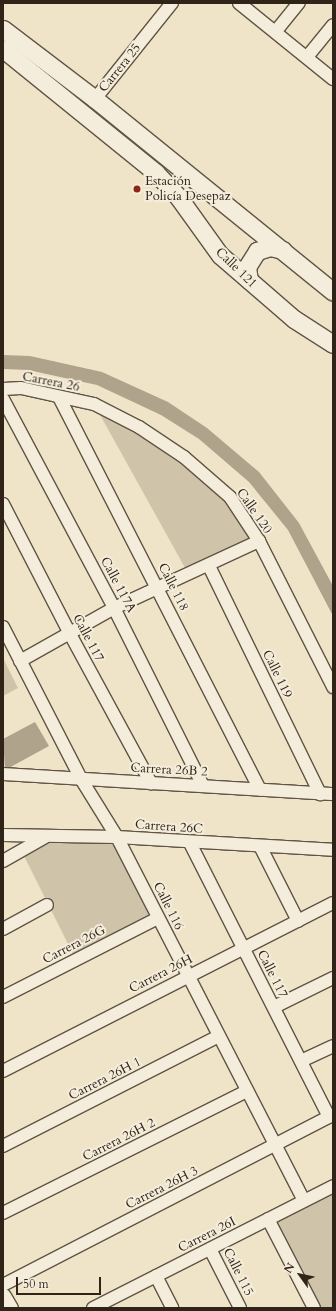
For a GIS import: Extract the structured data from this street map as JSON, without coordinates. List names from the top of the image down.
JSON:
{
  "streets": {
    "main road": ["Carrera 25", "Calle 121"],
    "street": [
      "Carrera 26",
      "Calle 120",
      "Calle 117A",
      "Calle 118",
      "Calle 117",
      "Calle 119",
      "Carrera 26B 2",
      "Carrera 26C",
      "Calle 116",
      "Carrera 26G",
      "Carrera 26H",
      "Carrera 26H 1",
      "Carrera 26H 2",
      "Carrera 26H 3",
      "Carrera 26I",
      "Calle 115"
    ]
  },
  "crossings": [
    ["Carrera 26", "Calle 120"],
    ["Carrera 26", "Calle 118"],
    ["Calle 117A", "Carrera 26B 2"],
    ["Calle 118", "Carrera 26B 2"],
    ["Calle 117", "Carrera 26B 2"],
    ["Calle 117", "Carrera 26C"],
    ["Calle 117", "Carrera 26H"],
    ["Calle 117", "Carrera 26H 3"],
    ["Calle 119", "Carrera 26B 2"],
    ["Carrera 26B 2", "Calle 116"],
    ["Carrera 26C", "Calle 116"],
    ["Calle 116", "Carrera 26G"],
    ["Calle 116", "Carrera 26H"],
    ["Calle 116", "Carrera 26H 1"],
    ["Calle 116", "Carrera 26H 2"],
    ["Calle 116", "Carrera 26H 3"],
    ["Calle 116", "Carrera 26I"],
    ["Carrera 26I", "Calle 115"]
  ],
  "places": ["Estación Policía Desepaz"],
  "scale_bar": "50 m",
  "north": "top left"
}
